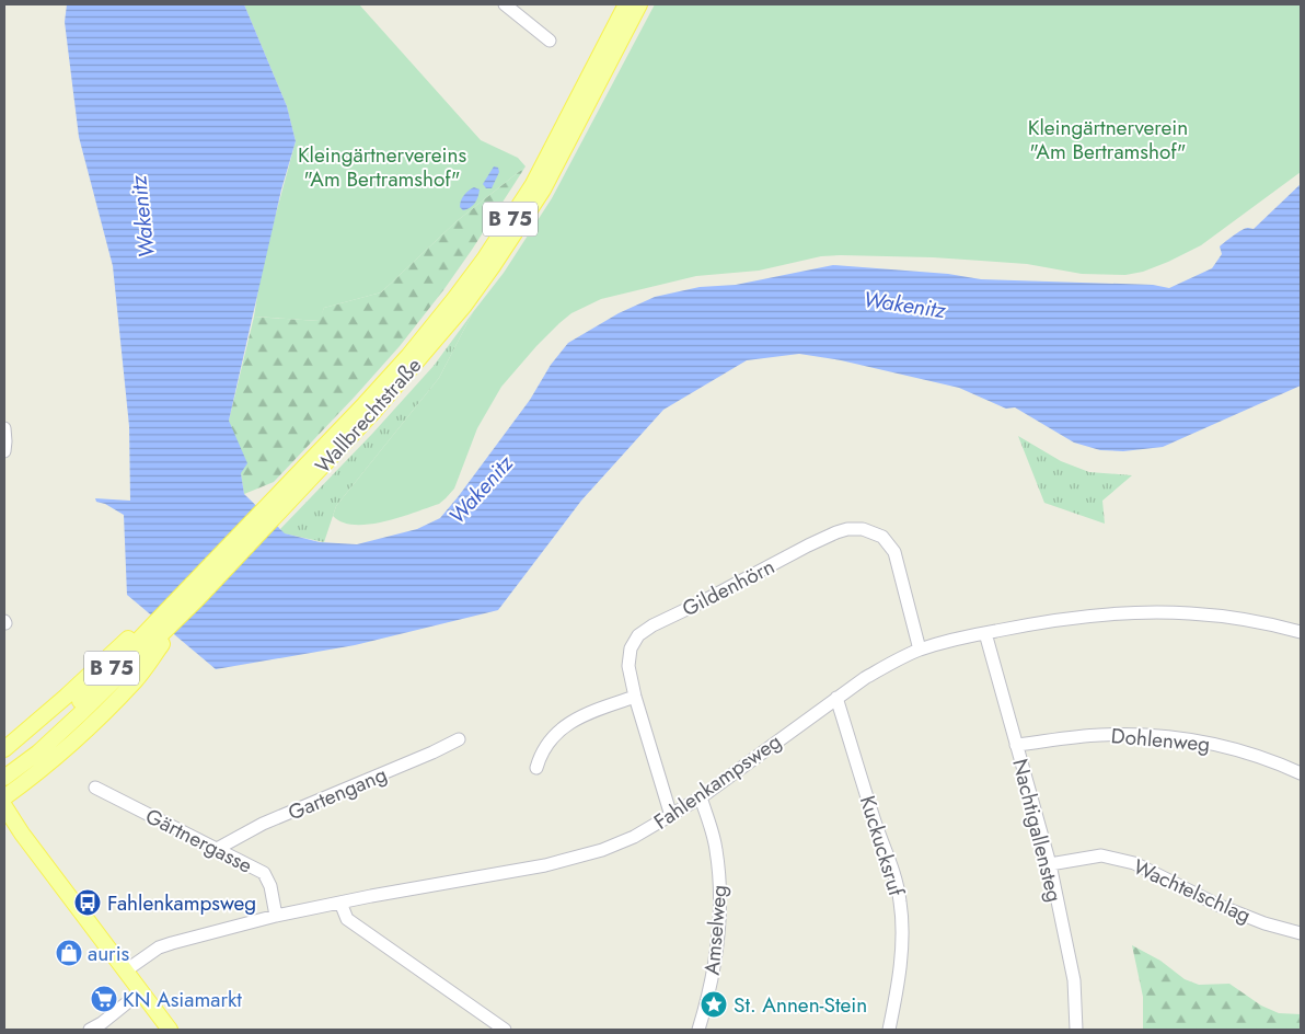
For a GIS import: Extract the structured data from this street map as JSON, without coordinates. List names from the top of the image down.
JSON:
{
  "streets": {
    "main road": ["B 75", "Wallbrechtstraße"],
    "street": [
      "Gildenhörn",
      "Dohlenweg",
      "Fahlenkampsweg",
      "Gartengang",
      "Nachtigallensteg",
      "Gärtnergasse",
      "Kuckucksruf",
      "Wachtelschlag",
      "Amselweg"
    ]
  },
  "crossings": [
    ["B 75", "Wallbrechtstraße"],
    ["Gildenhörn", "Fahlenkampsweg"],
    ["Dohlenweg", "Nachtigallensteg"],
    ["Fahlenkampsweg", "Nachtigallensteg"],
    ["Fahlenkampsweg", "Gärtnergasse"],
    ["Fahlenkampsweg", "Kuckucksruf"],
    ["Fahlenkampsweg", "Amselweg"],
    ["Gartengang", "Gärtnergasse"],
    ["Nachtigallensteg", "Wachtelschlag"]
  ],
  "water": ["Wakenitz"],
  "parks": ["Kleingärtnerverein \"Am Bertramshof\"", "Kleingärtnervereins \"Am Bertramshof\""],
  "places": {
    "bus stop": ["Fahlenkampsweg"],
    "shop": ["auris"],
    "supermarket": ["KN Asiamarkt"],
    "place": ["St. Annen-Stein"]
  }
}
